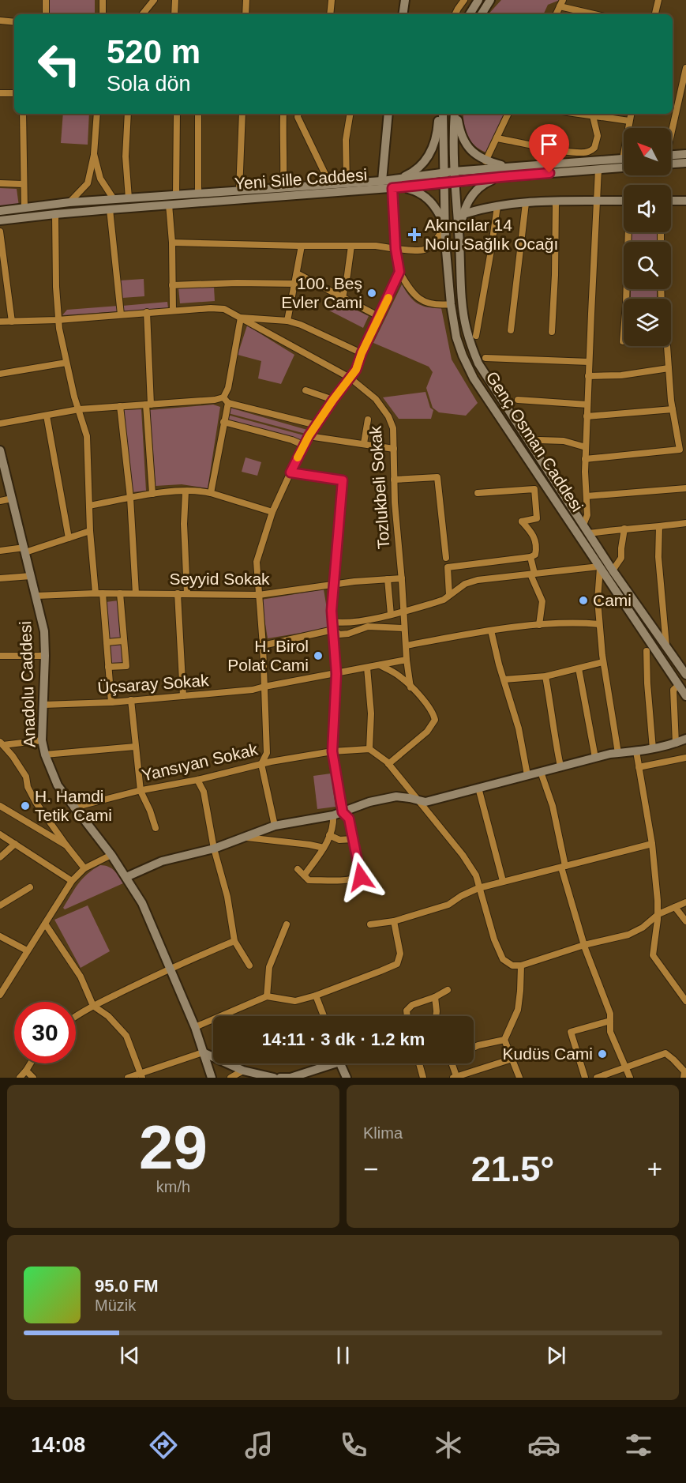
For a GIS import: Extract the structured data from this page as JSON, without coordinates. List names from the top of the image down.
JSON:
{
  "streets": {
    "main road": ["Yeni Sille Caddesi", "Genç Osman Caddesi", "Anadolu Caddesi"],
    "street": [
      "Tozlukbeli Sokak",
      "Seyyid Sokak",
      "Üçsaray Sokak",
      "Yansıyan Sokak"
    ]
  },
  "crossings": [
    ["Yeni Sille Caddesi", "Genç Osman Caddesi"],
    ["Tozlukbeli Sokak", "Seyyid Sokak"],
    ["Tozlukbeli Sokak", "Üçsaray Sokak"],
    ["Seyyid Sokak", "Anadolu Caddesi"],
    ["Anadolu Caddesi", "Üçsaray Sokak"],
    ["Anadolu Caddesi", "Yansıyan Sokak"]
  ],
  "places": {
    "health": ["Akıncılar 14 Nolu Sağlık Ocağı"],
    "other": [
      "100. Beş Evler Cami",
      "Cami",
      "H. Birol Polat Cami",
      "H. Hamdi Tetik Cami",
      "Kudüs Cami"
    ]
  },
  "north": "top left",
  "page": {
    "turn": ["520 m", "Sola dön"],
    "limit": "30",
    "trip": "14:11 · 3 dk · 1.2 km",
    "tile": [
      ["29", "km/h"],
      "Klima"
    ],
    "heat": ["−", "21.5°", "+"],
    "song": ["95.0 FM", "Müzik"],
    "tabs": "14:08"
  }
}
